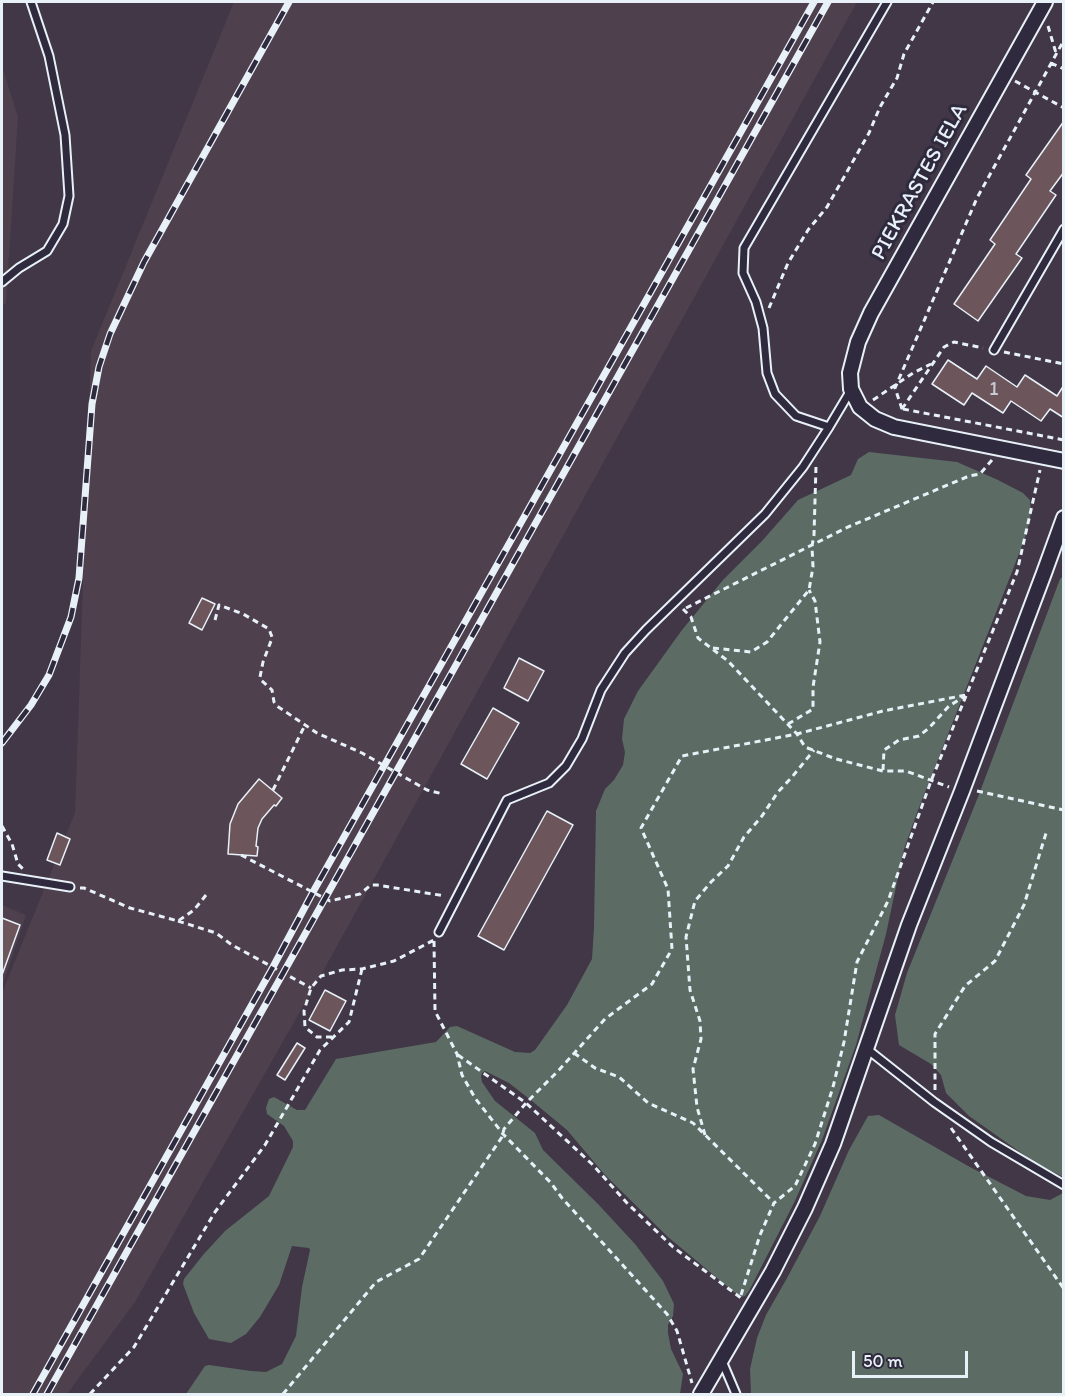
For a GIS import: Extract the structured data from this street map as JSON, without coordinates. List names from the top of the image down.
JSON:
{
  "streets": {
    "street": ["PIEKRASTES IELA"]
  },
  "house_numbers": ["1"],
  "scale_bar": "50 m"
}
